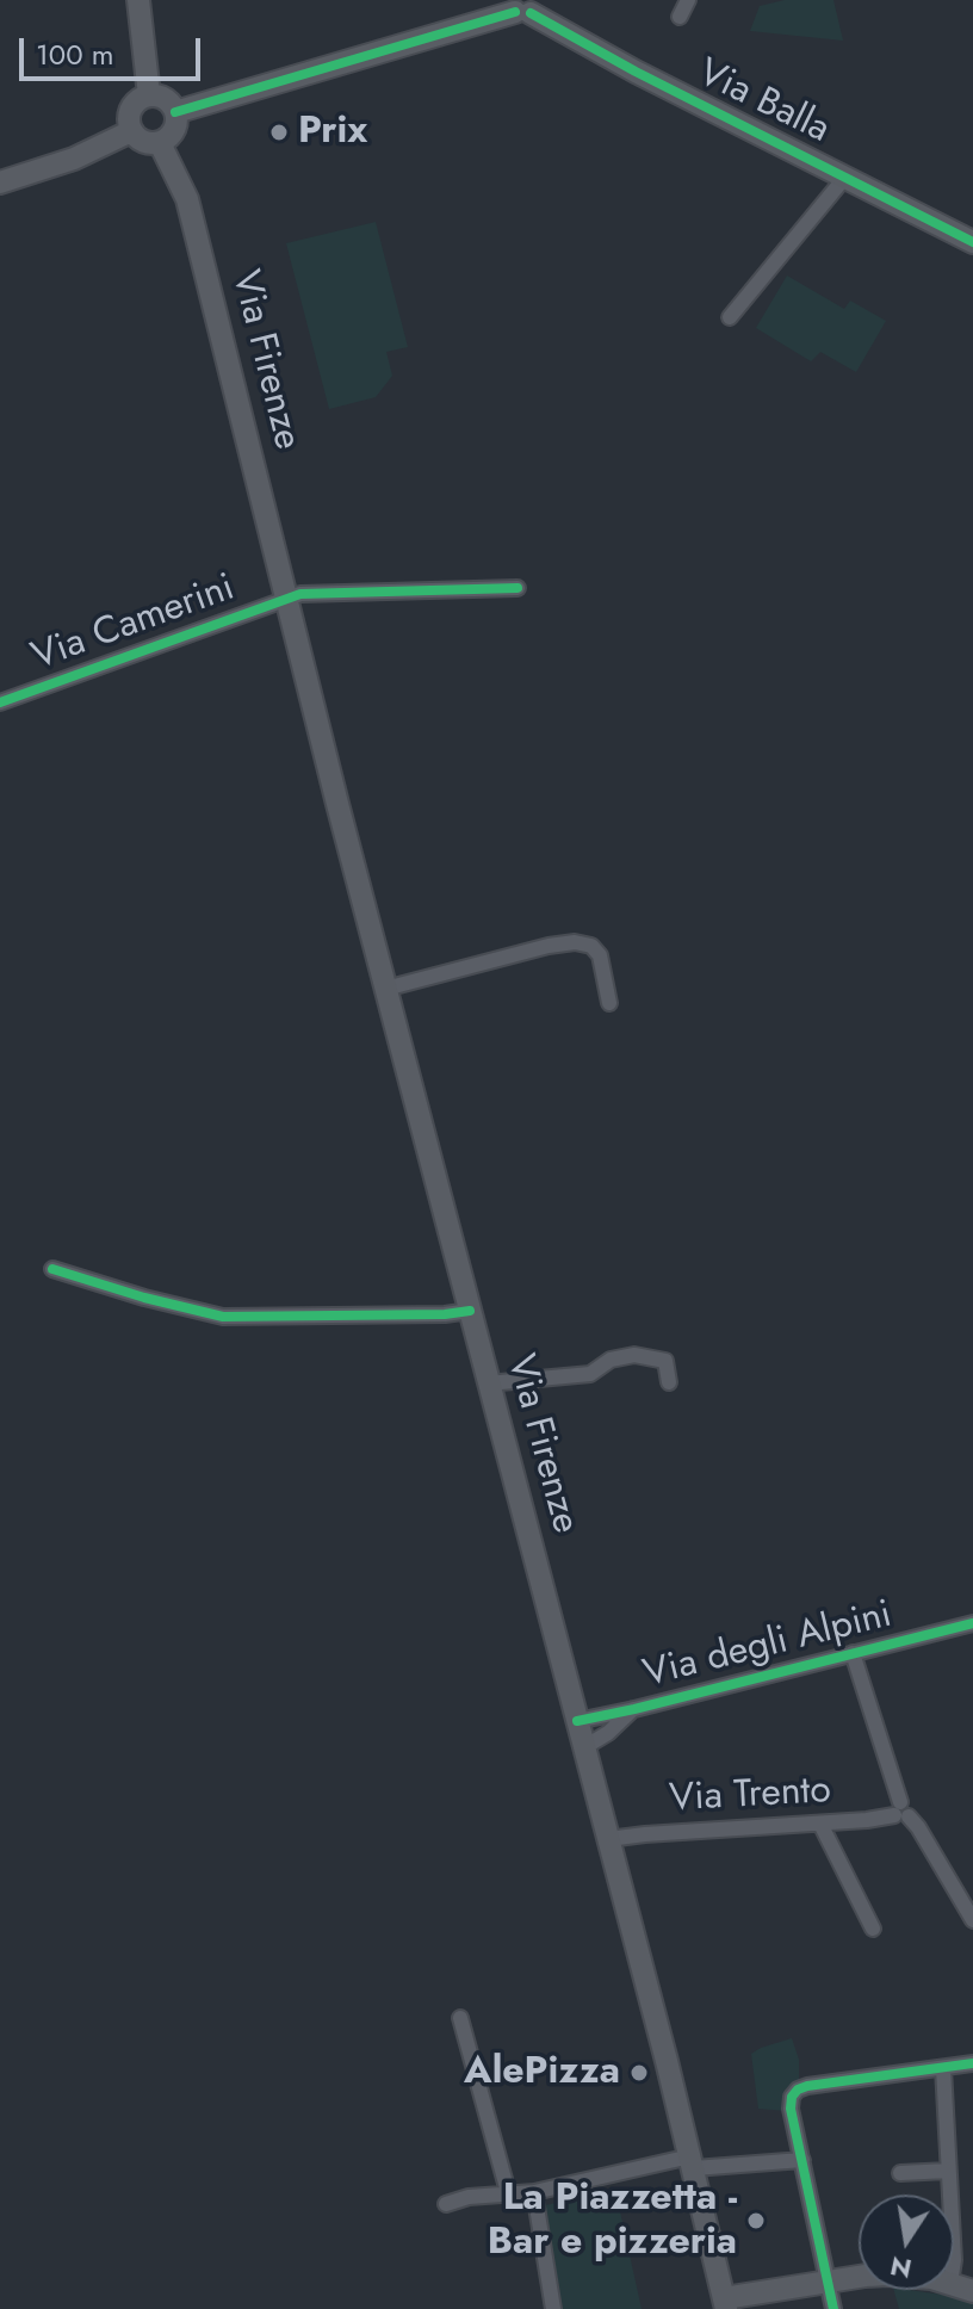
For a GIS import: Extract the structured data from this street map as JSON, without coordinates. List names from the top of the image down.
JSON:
{
  "streets": {
    "main road": ["Via Balla", "Via Firenze"],
    "street": ["Via Camerini", "Via degli Alpini", "Via Trento"]
  },
  "crossings": [
    ["Via Balla", "Via Firenze"],
    ["Via Firenze", "Via Camerini"],
    ["Via Firenze", "Via degli Alpini"],
    ["Via Firenze", "Via Trento"],
    ["Via degli Alpini", "Via Trento"]
  ],
  "places": ["Prix", "AlePizza", "La Piazzetta - Bar e pizzeria"],
  "scale_bar": "100 m",
  "north": "bottom"
}
